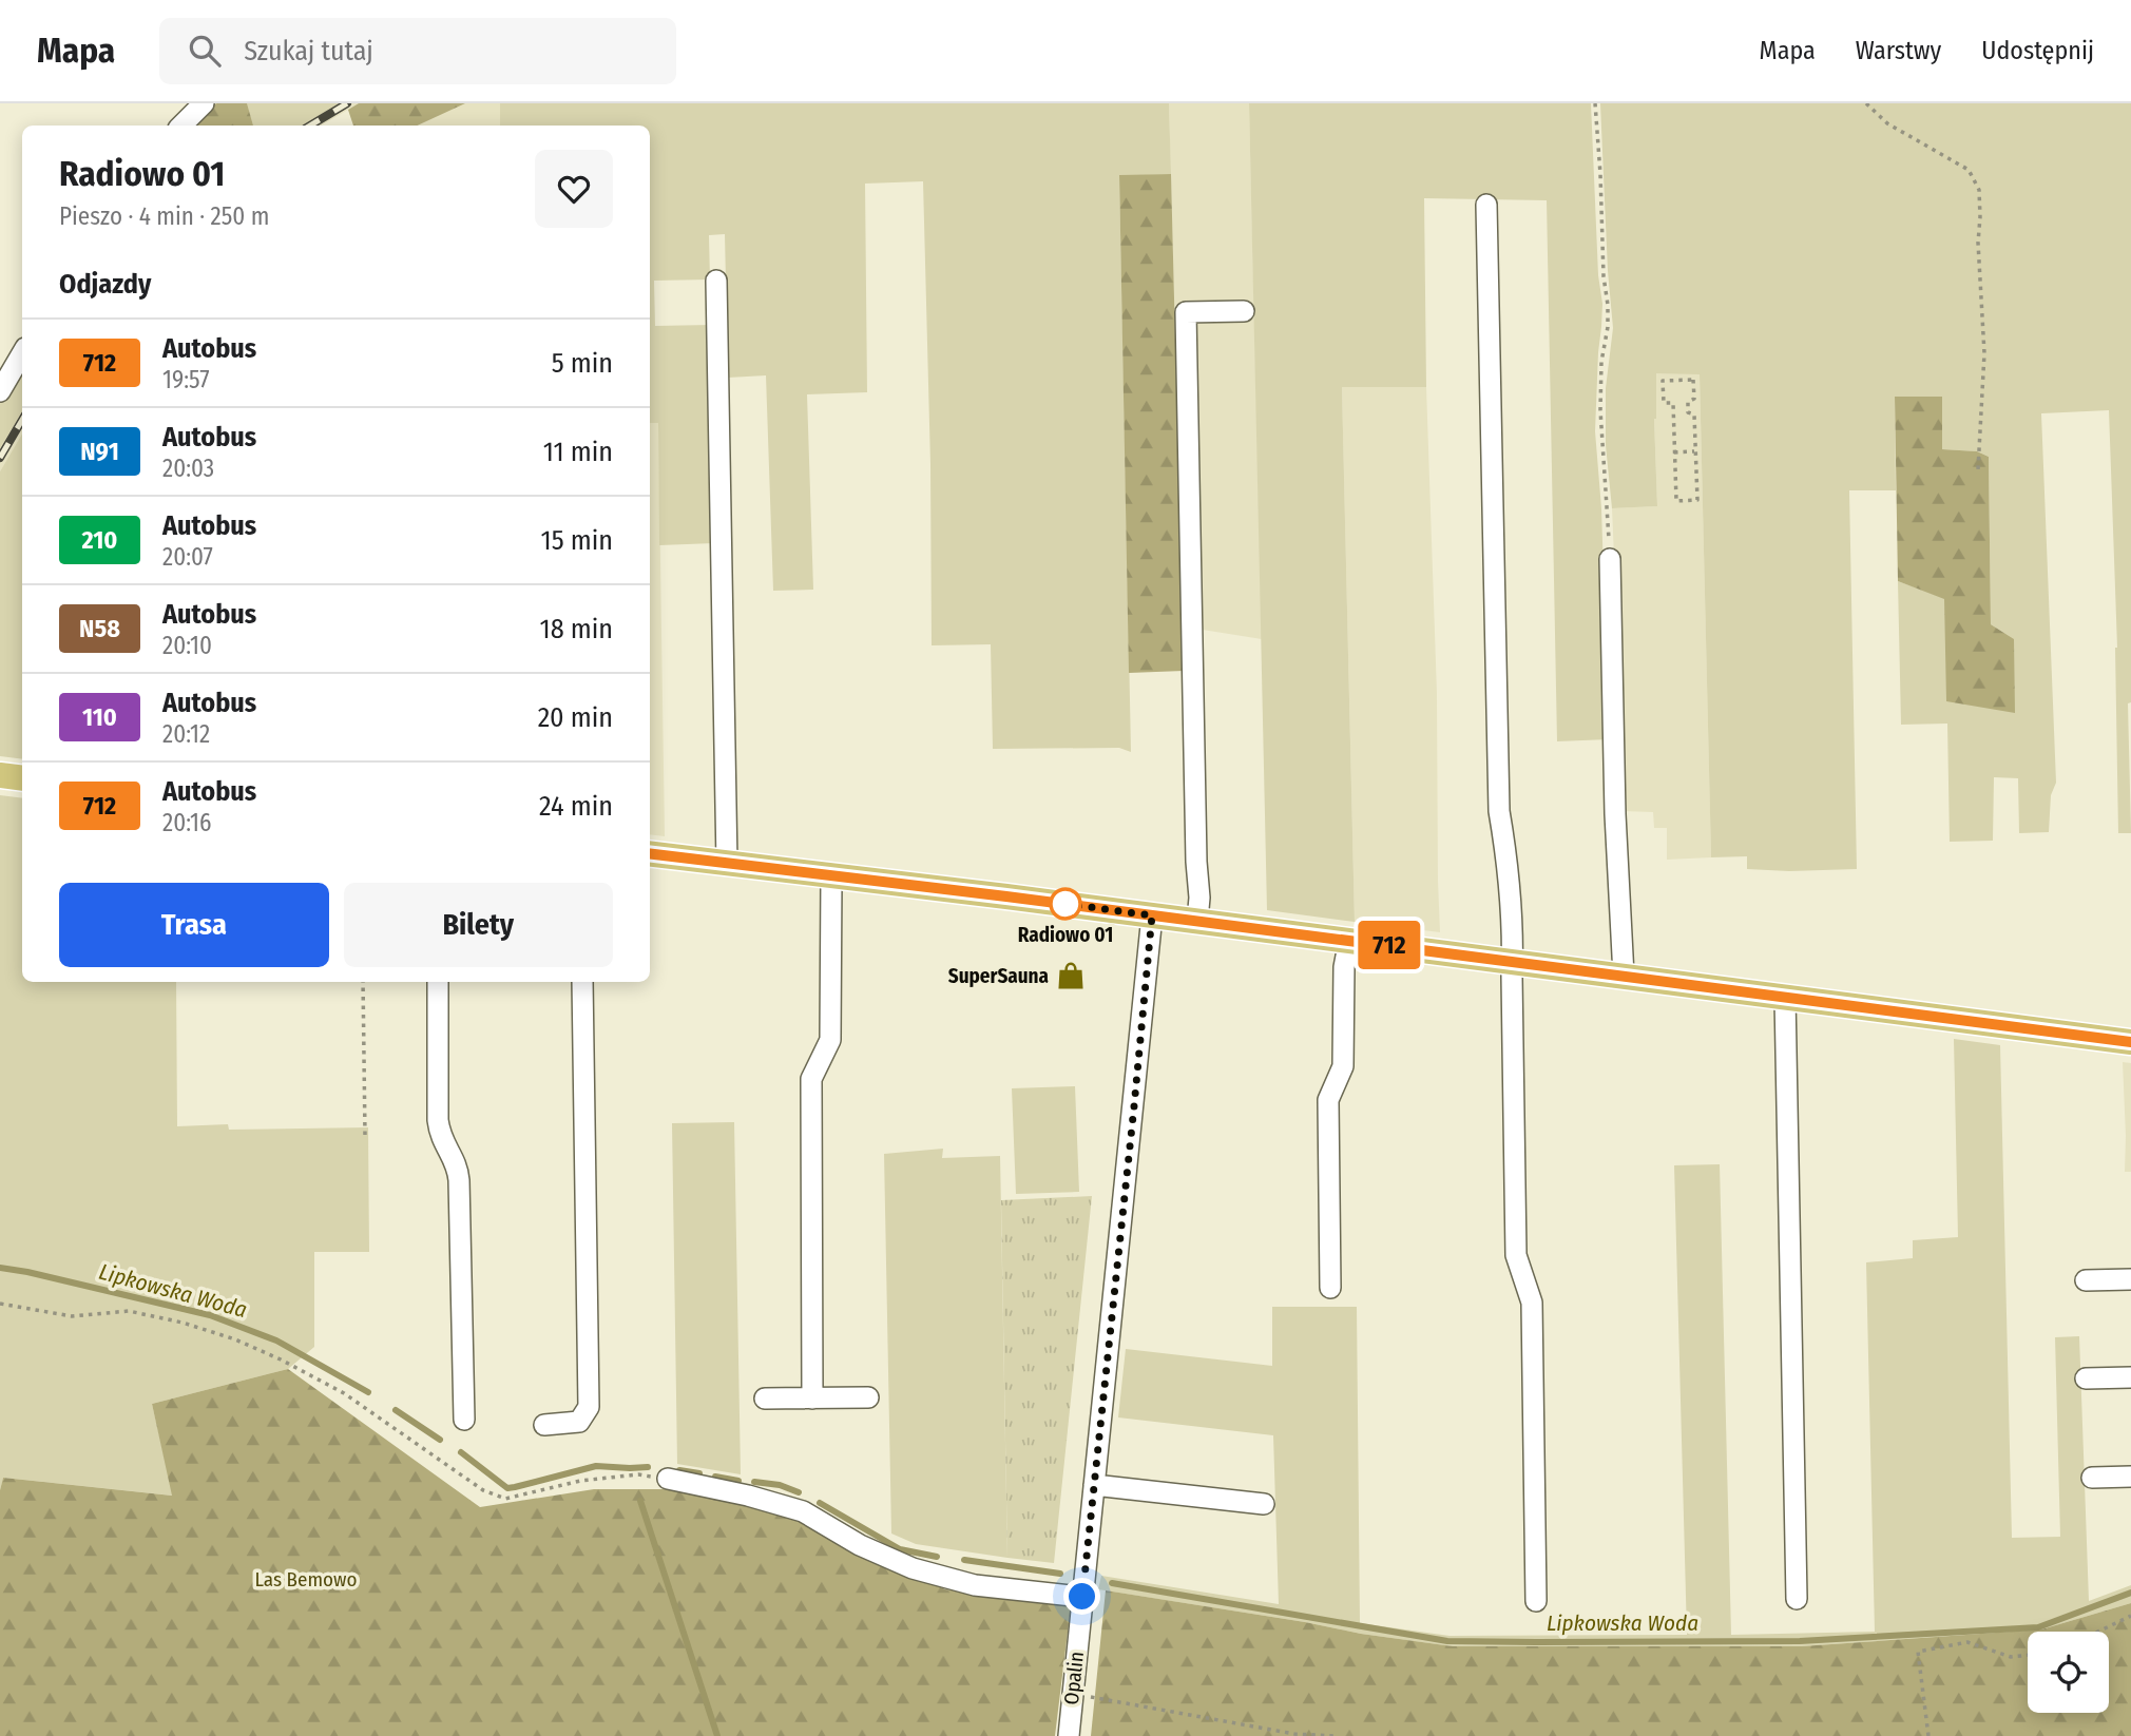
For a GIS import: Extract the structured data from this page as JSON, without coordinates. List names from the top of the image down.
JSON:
{
  "streets": {
    "street": ["Opalin"]
  },
  "water": ["Lipkowska Woda"],
  "parks": ["Las Bemowo"],
  "places": {
    "other": ["Radiowo 01"],
    "shop": ["SuperSauna"]
  },
  "lines": ["bus line 712"],
  "page": {
    "header": "Mapa",
    "search": "Szukaj tutaj",
    "nav": ["Mapa", "Warstwy", "Udostępnij"],
    "on_map": "712",
    "heading": [
      ["Radiowo 01", "Pieszo · 4 min · 250 m"],
      "Odjazdy"
    ],
    "list": [
      {
        "mark": "712",
        "name": "Autobus",
        "note": "19:57",
        "value": "5 min"
      },
      {
        "mark": "N91",
        "name": "Autobus",
        "note": "20:03",
        "value": "11 min"
      },
      {
        "mark": "210",
        "name": "Autobus",
        "note": "20:07",
        "value": "15 min"
      },
      {
        "mark": "N58",
        "name": "Autobus",
        "note": "20:10",
        "value": "18 min"
      },
      {
        "mark": "110",
        "name": "Autobus",
        "note": "20:12",
        "value": "20 min"
      },
      {
        "mark": "712",
        "name": "Autobus",
        "note": "20:16",
        "value": "24 min"
      }
    ],
    "buttons": ["Trasa", "Bilety"]
  }
}
